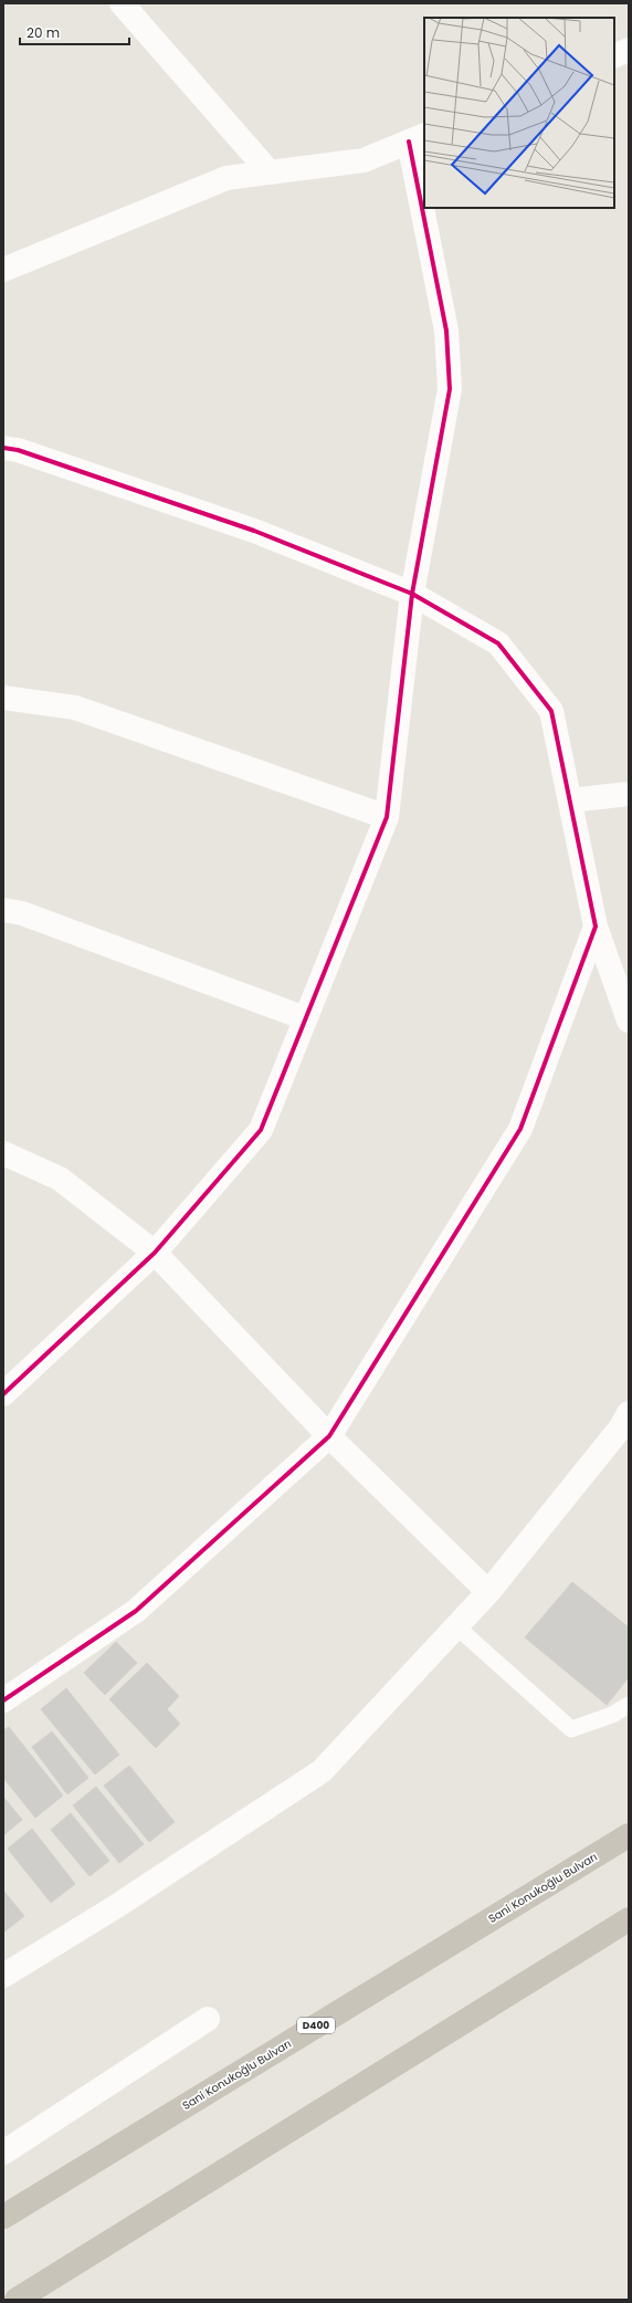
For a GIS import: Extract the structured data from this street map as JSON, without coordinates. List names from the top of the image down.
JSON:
{
  "streets": {
    "highway": ["Sani Konukoğlu Bulvarı", "D400"]
  },
  "scale_bar": "20 m"
}
